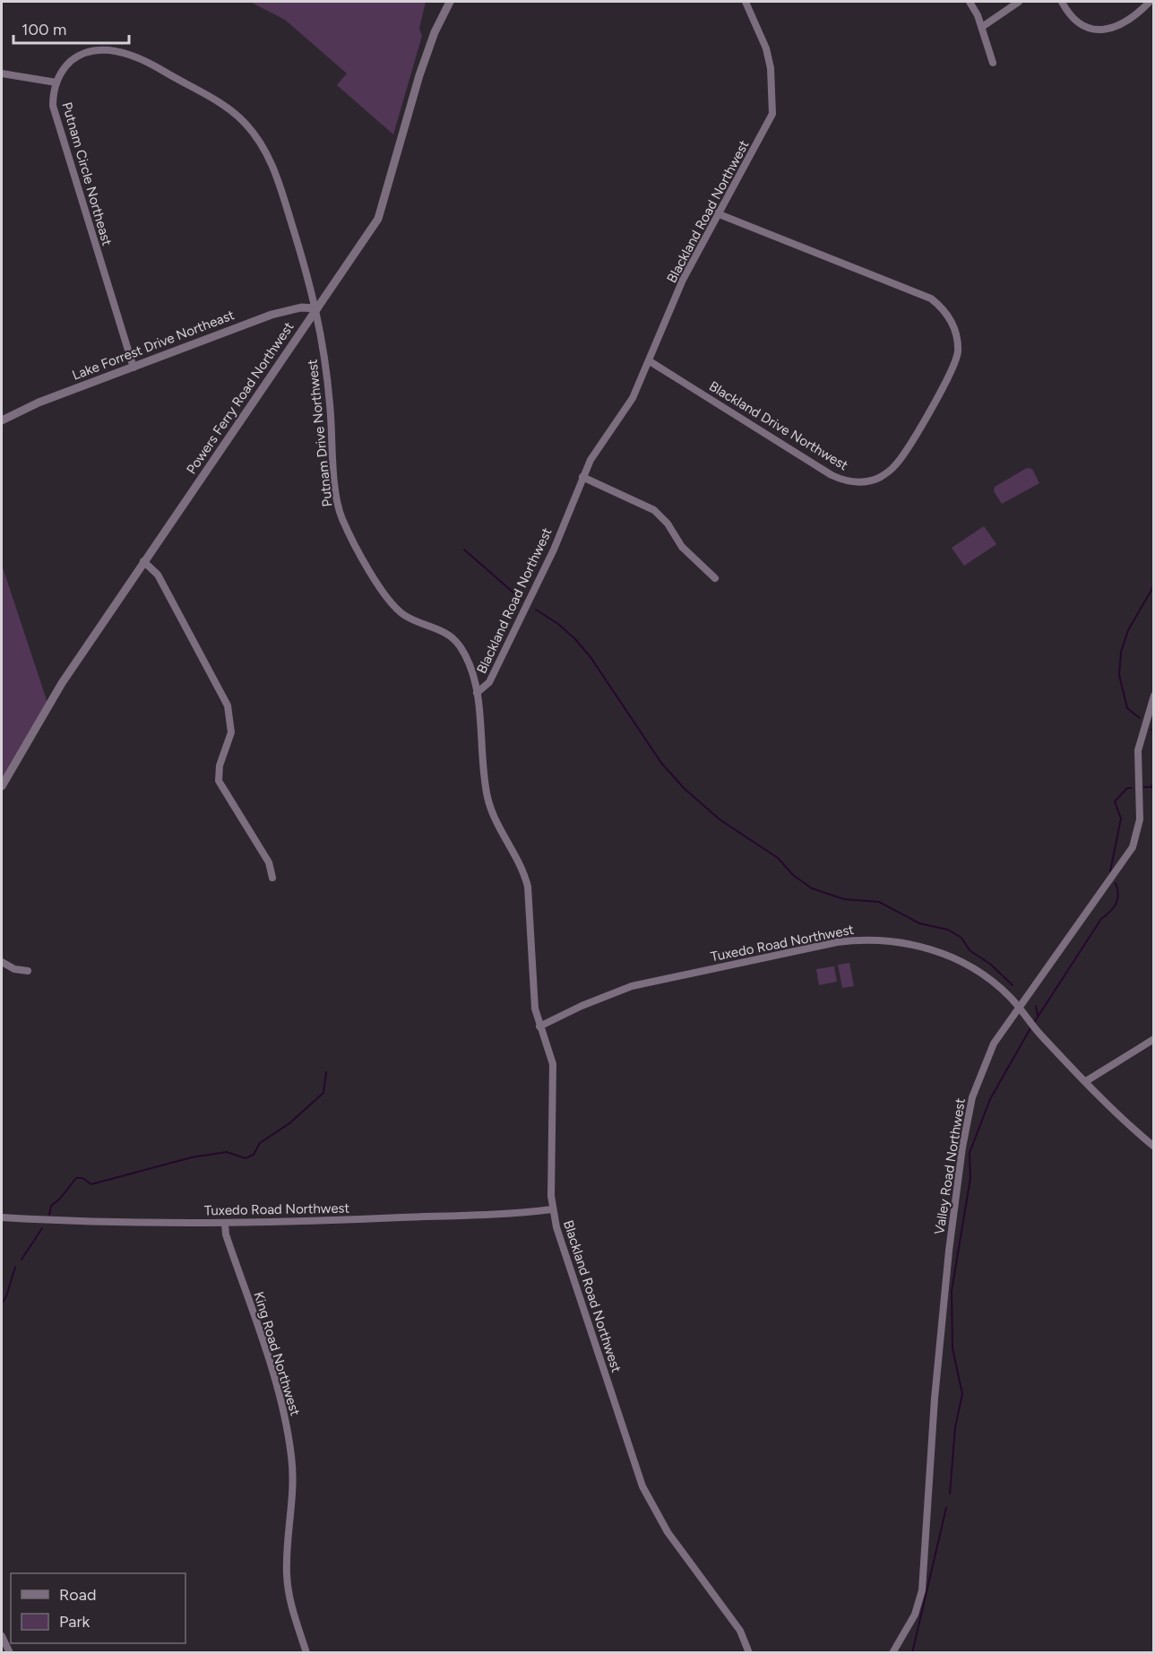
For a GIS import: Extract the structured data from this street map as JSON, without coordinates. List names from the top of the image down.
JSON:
{
  "streets": {
    "street": [
      "Putnam Circle Northeast",
      "Blackland Road Northwest",
      "Lake Forrest Drive Northeast",
      "Powers Ferry Road Northwest",
      "Blackland Drive Northwest",
      "Putnam Drive Northwest",
      "Tuxedo Road Northwest",
      "Valley Road Northwest",
      "King Road Northwest"
    ]
  },
  "crossings": [
    ["Putnam Circle Northeast", "Lake Forrest Drive Northeast"],
    ["Blackland Road Northwest", "Blackland Drive Northwest"],
    ["Blackland Road Northwest", "Putnam Drive Northwest"],
    ["Blackland Road Northwest", "Tuxedo Road Northwest"],
    ["Lake Forrest Drive Northeast", "Powers Ferry Road Northwest"],
    ["Lake Forrest Drive Northeast", "Putnam Drive Northwest"],
    ["Powers Ferry Road Northwest", "Putnam Drive Northwest"],
    ["Tuxedo Road Northwest", "Valley Road Northwest"],
    ["Tuxedo Road Northwest", "King Road Northwest"]
  ],
  "legend": ["Road", "Park"],
  "scale_bar": "100 m"
}
